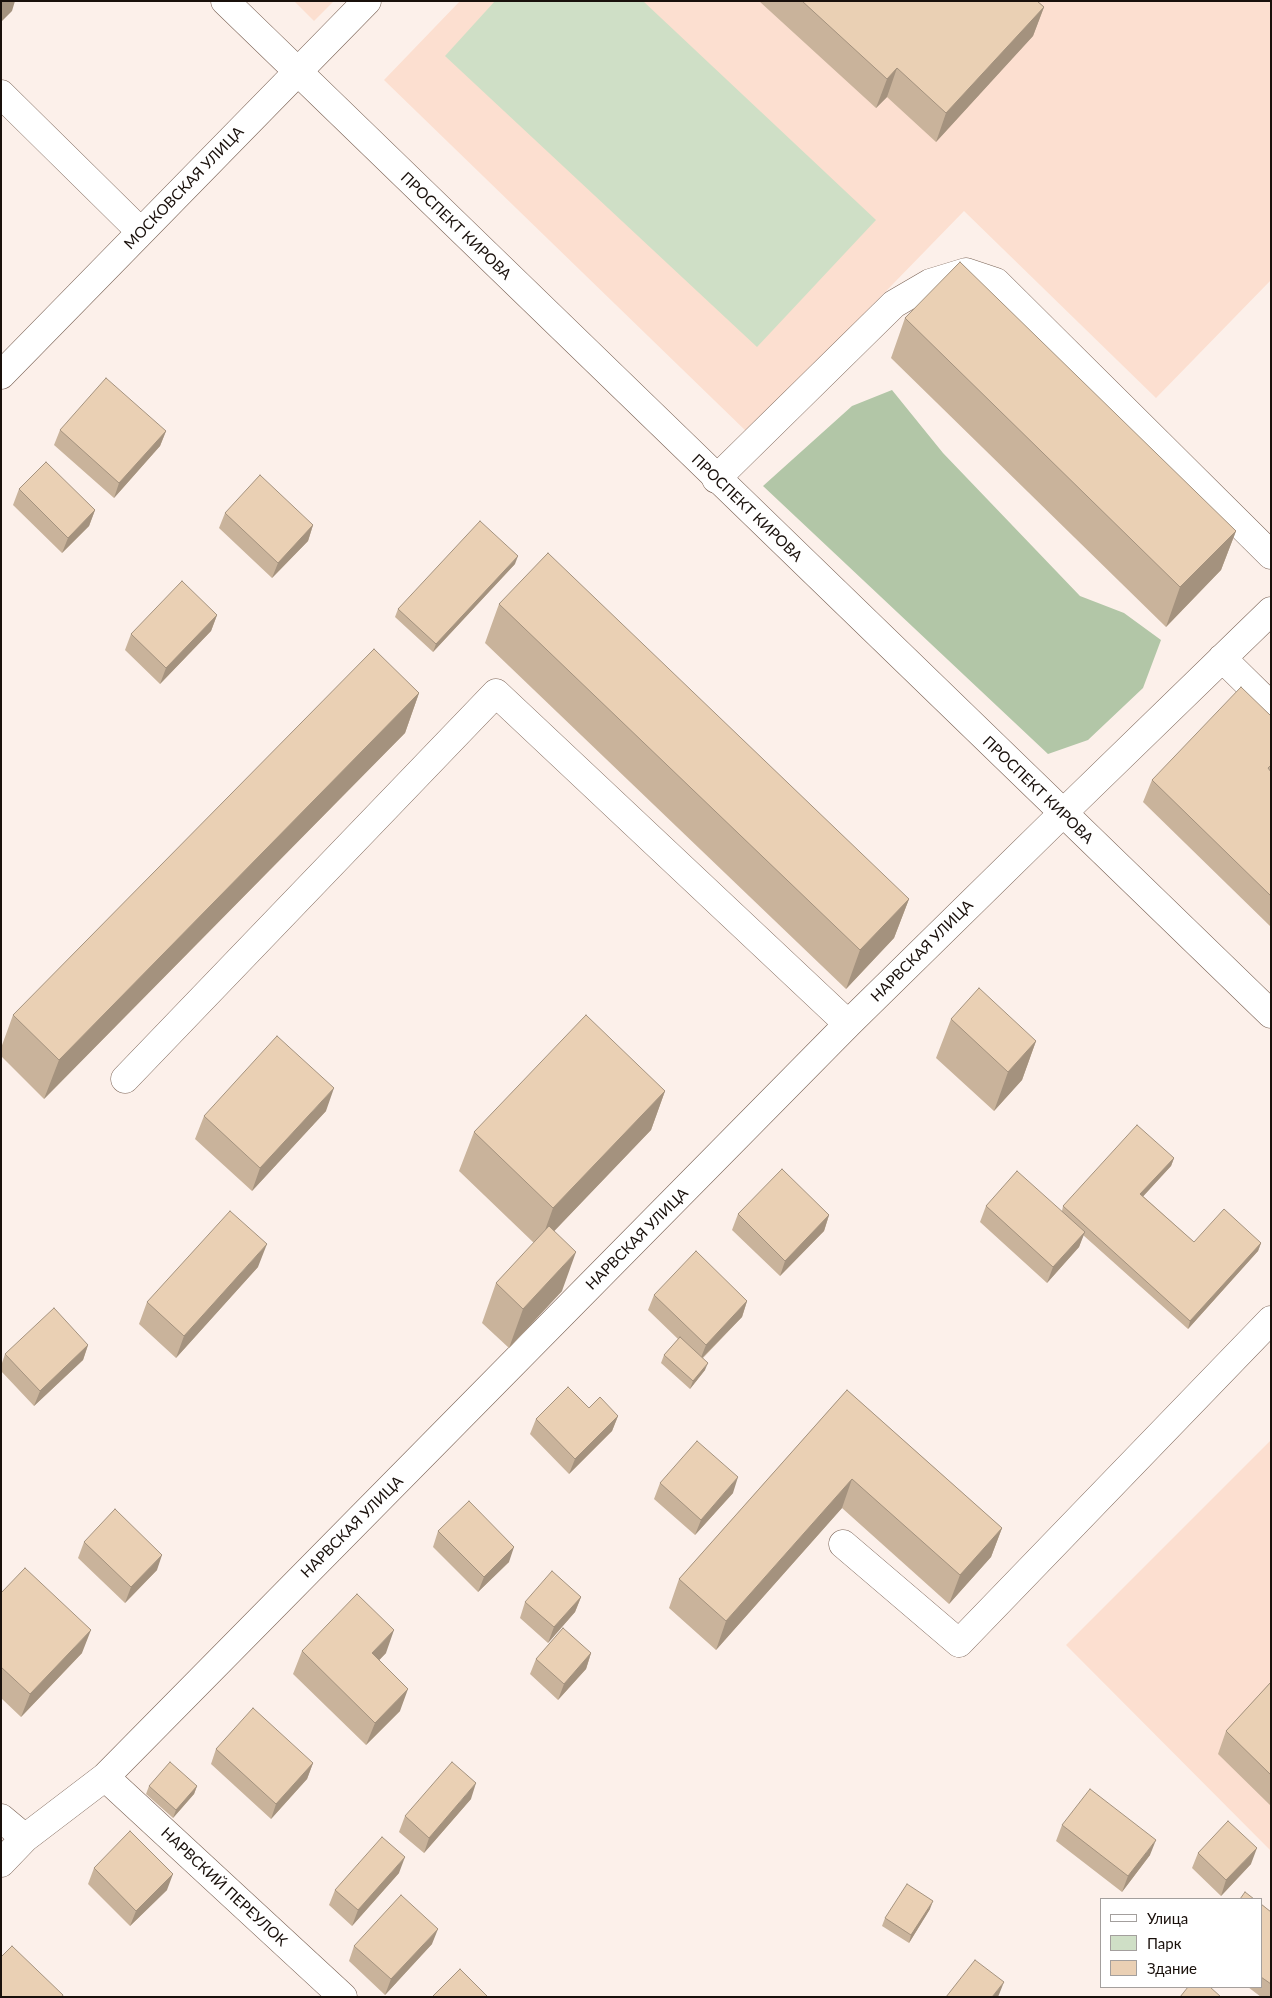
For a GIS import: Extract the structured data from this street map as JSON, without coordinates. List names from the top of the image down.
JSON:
{
  "streets": {
    "street": [
      "МОСКОВСКАЯ УЛИЦА",
      "ПРОСПЕКТ КИРОВА",
      "НАРВСКАЯ УЛИЦА",
      "НАРВСКИЙ ПЕРЕУЛОК"
    ]
  },
  "crossings": [
    ["МОСКОВСКАЯ УЛИЦА", "ПРОСПЕКТ КИРОВА"],
    ["ПРОСПЕКТ КИРОВА", "НАРВСКАЯ УЛИЦА"],
    ["НАРВСКАЯ УЛИЦА", "НАРВСКИЙ ПЕРЕУЛОК"]
  ],
  "legend": ["Улица", "Парк", "Здание"]
}
